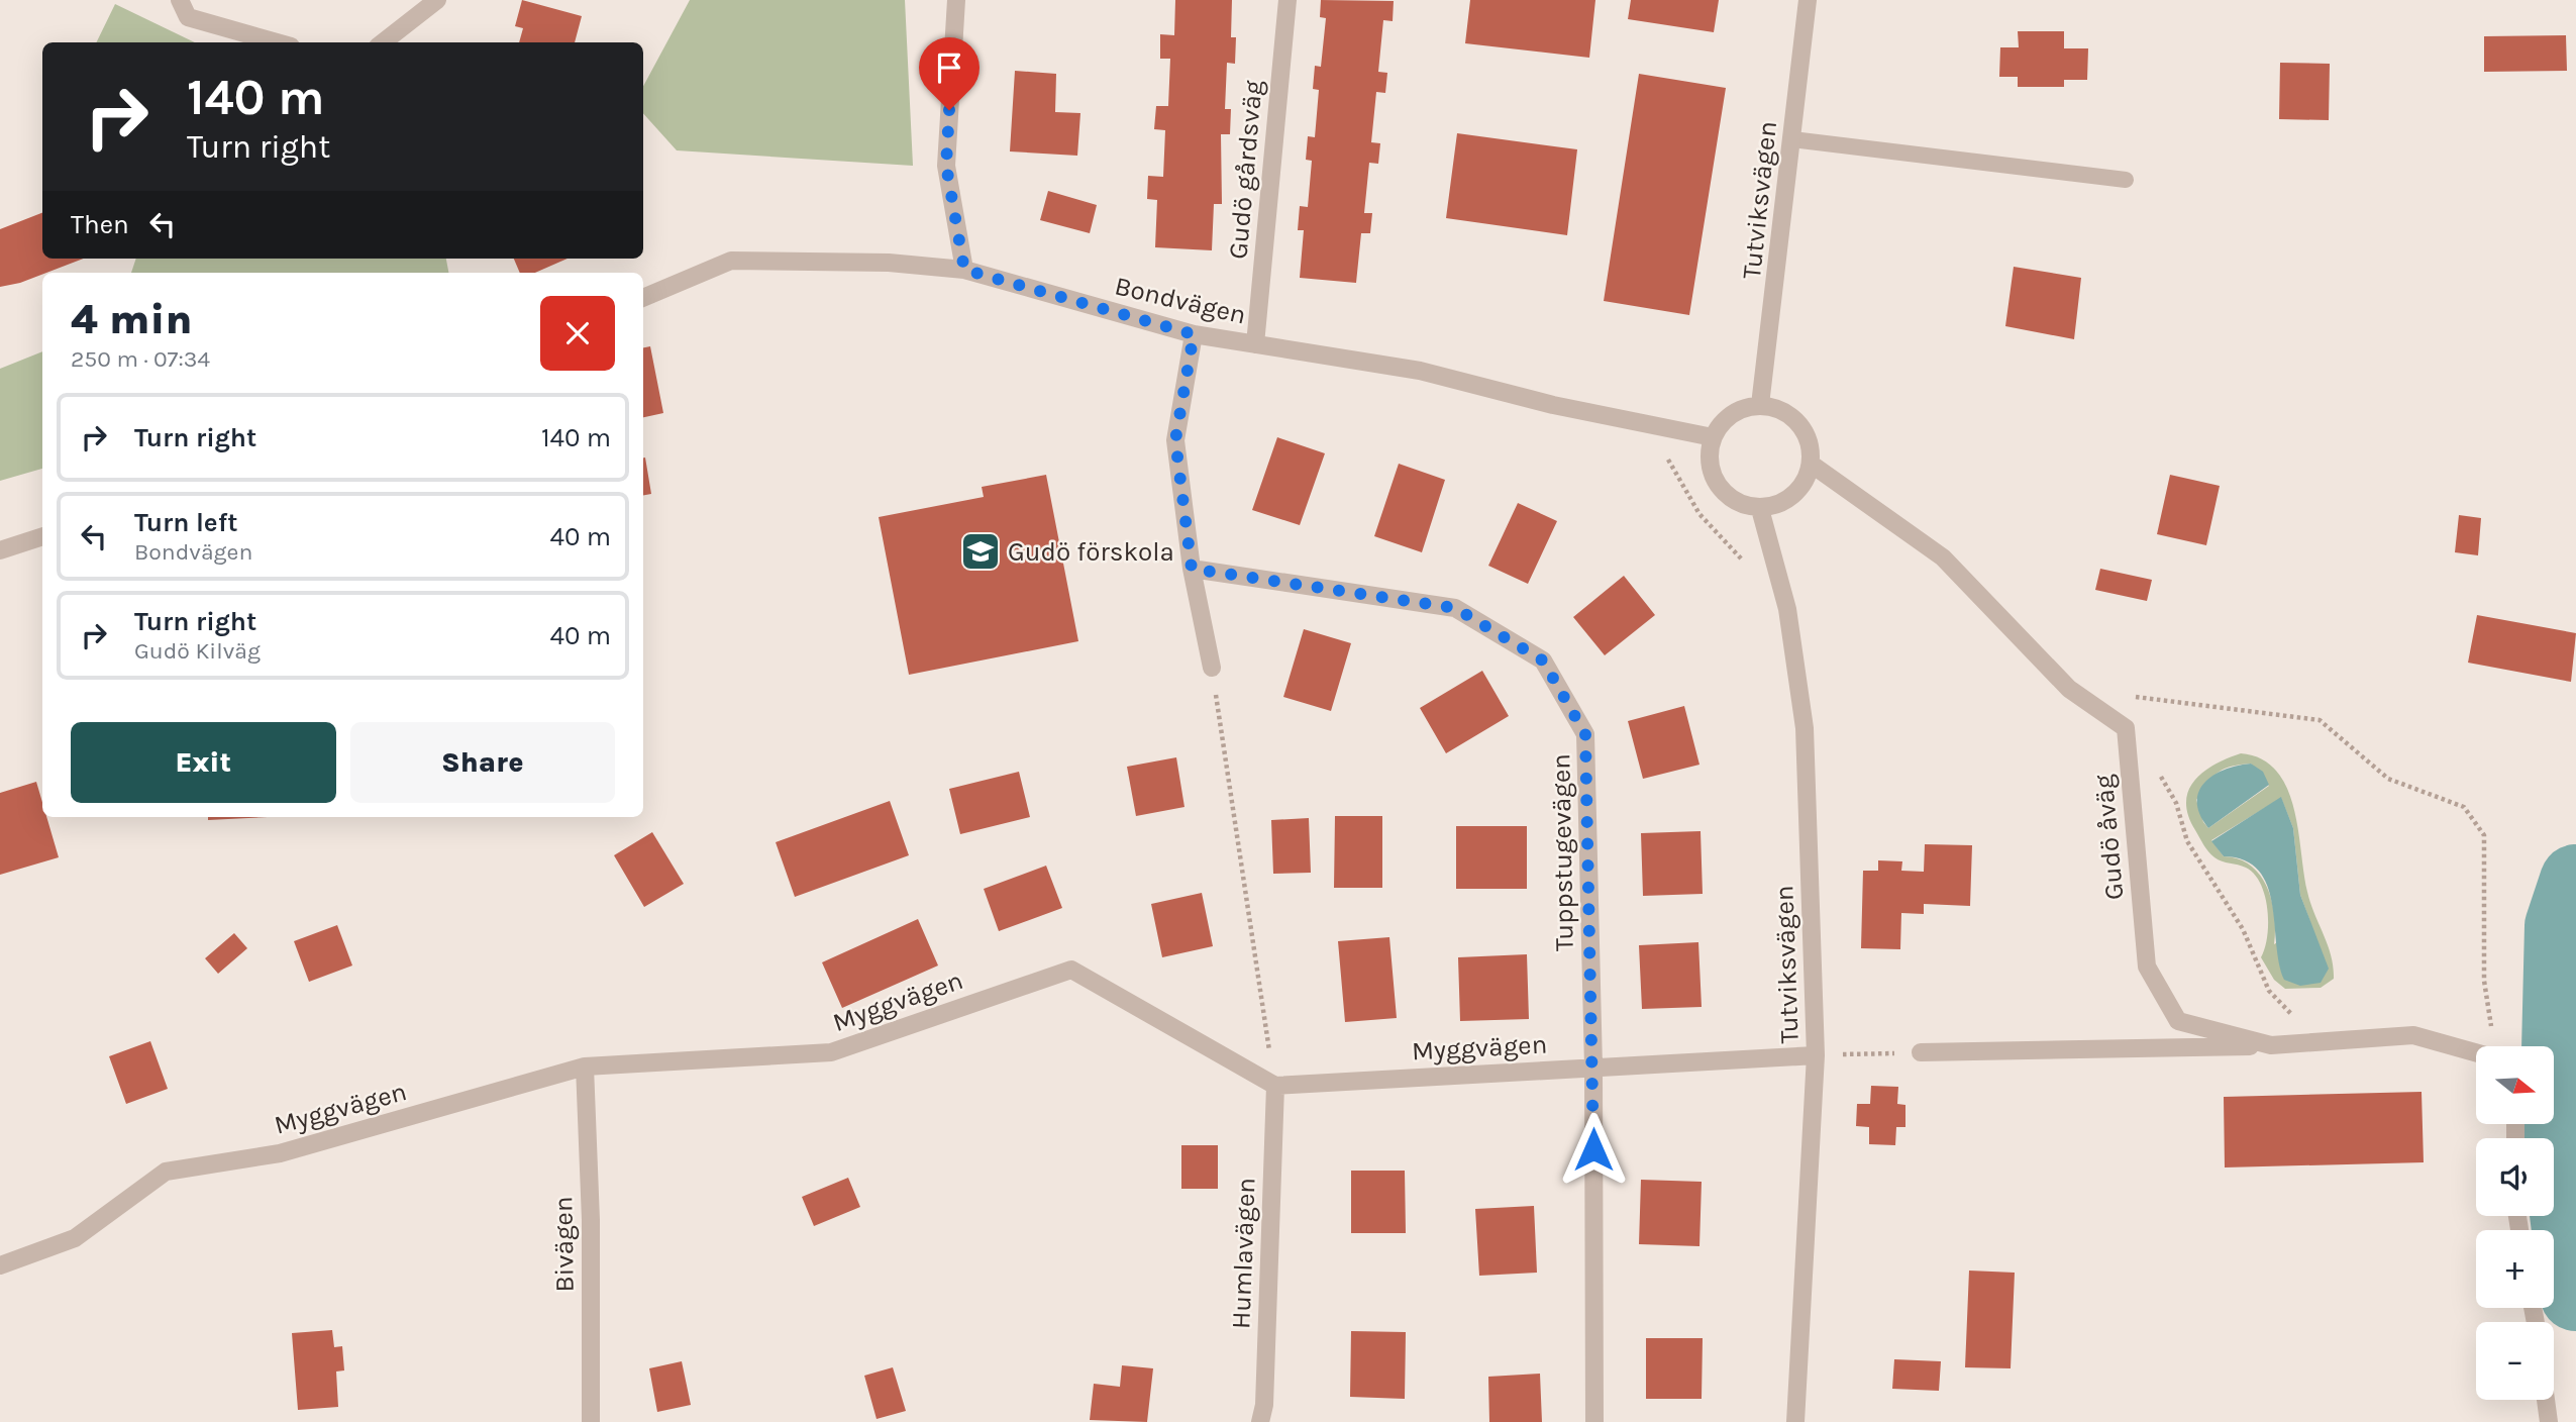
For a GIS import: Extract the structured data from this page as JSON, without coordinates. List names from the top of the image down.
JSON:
{
  "streets": {
    "street": [
      "Gudö gårdsväg",
      "Tutviksvägen",
      "Bondvägen",
      "Gudö åväg",
      "Tuppstugevägen",
      "Myggvägen",
      "Bivägen",
      "Humlavägen"
    ]
  },
  "crossings": [
    ["Gudö gårdsväg", "Bondvägen"],
    ["Tutviksvägen", "Bondvägen"],
    ["Tutviksvägen", "Gudö åväg"],
    ["Tutviksvägen", "Myggvägen"],
    ["Bondvägen", "Gudö åväg"],
    ["Tuppstugevägen", "Myggvägen"],
    ["Myggvägen", "Bivägen"],
    ["Myggvägen", "Humlavägen"]
  ],
  "places": {
    "school or university": ["Gudö förskola"]
  },
  "north": "right",
  "page": {
    "turn": ["140 m", "Turn right"],
    "then": "Then",
    "heading": ["4 min", "250 m · 07:34"],
    "list": [
      {
        "name": "Turn right",
        "value": "140 m"
      },
      {
        "name": "Turn left",
        "note": "Bondvägen",
        "value": "40 m"
      },
      {
        "name": "Turn right",
        "note": "Gudö Kilväg",
        "value": "40 m"
      }
    ],
    "buttons": ["Exit", "Share"],
    "map_buttons": ["+", "−"]
  }
}
